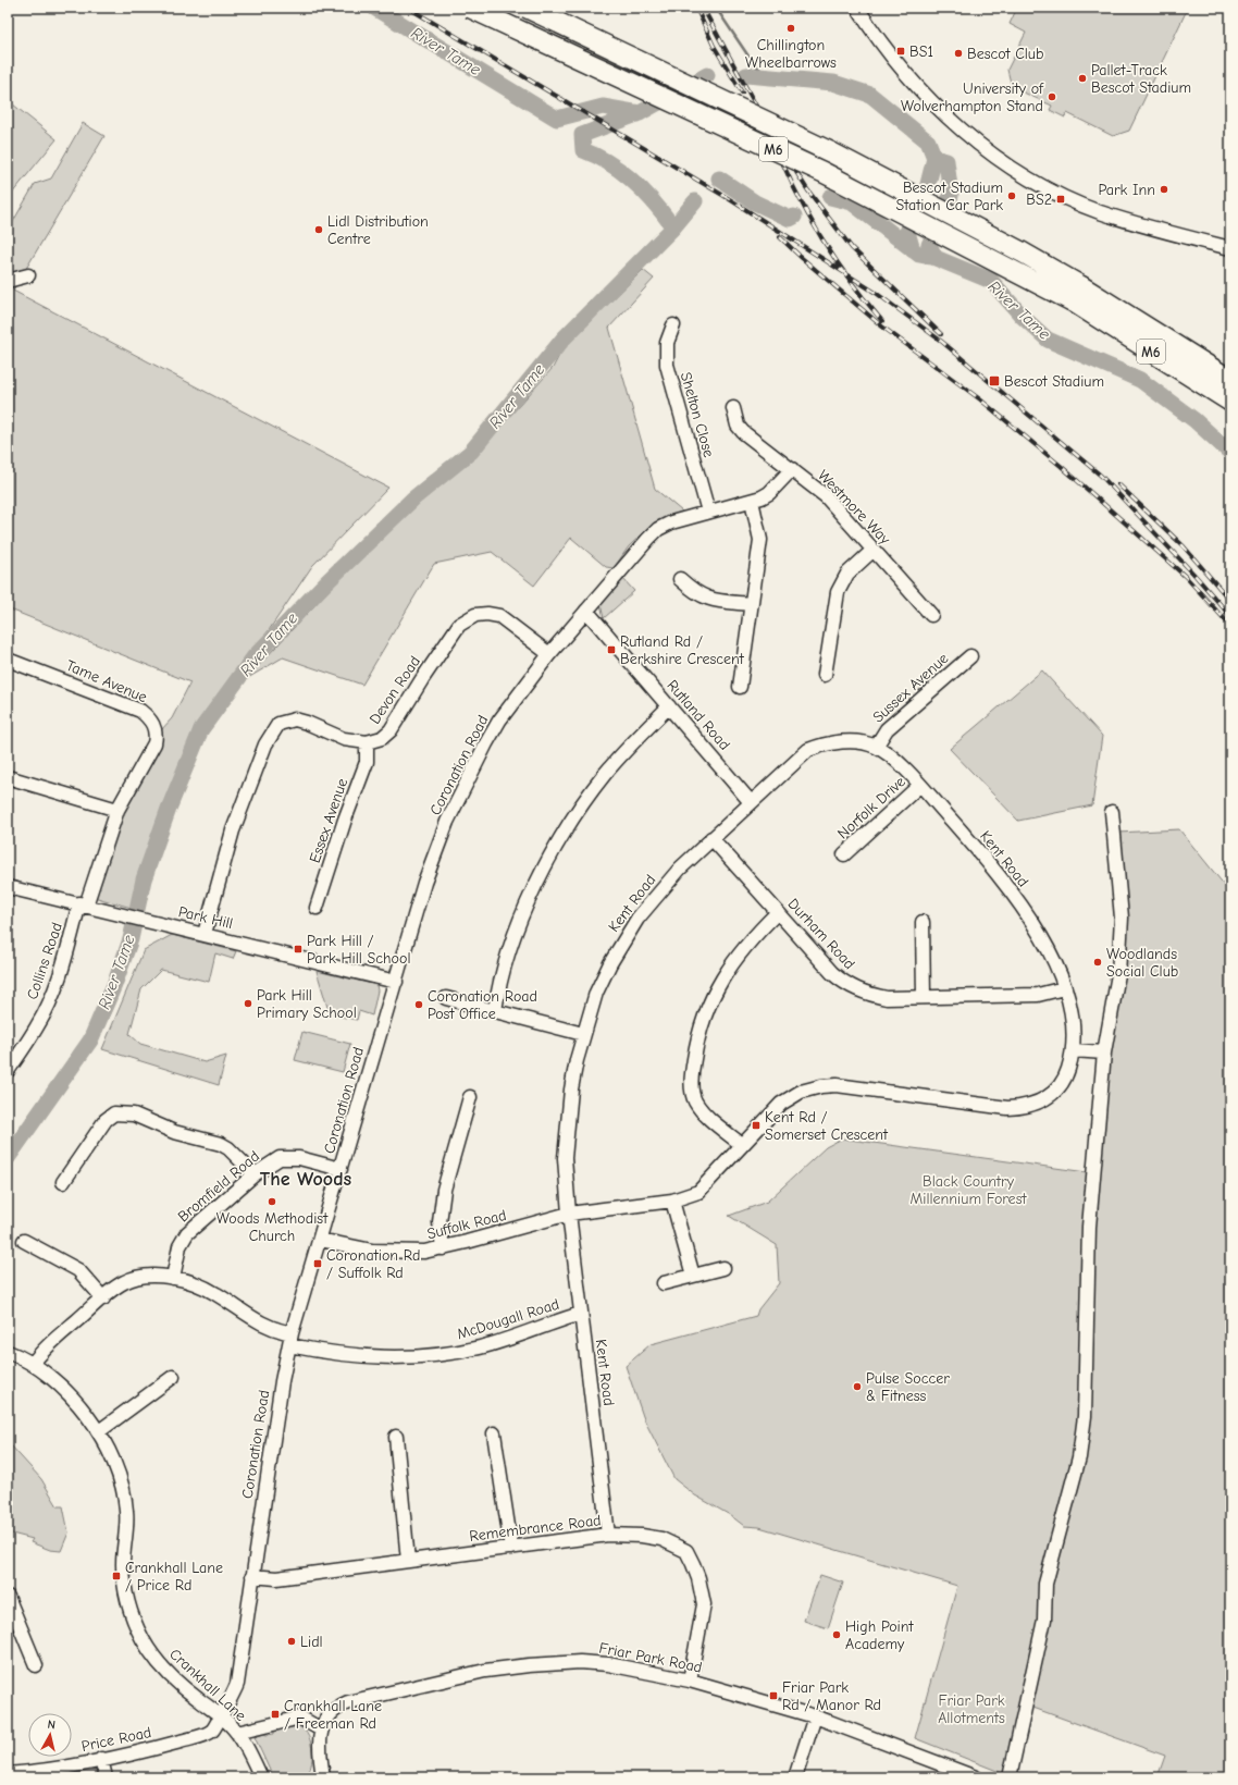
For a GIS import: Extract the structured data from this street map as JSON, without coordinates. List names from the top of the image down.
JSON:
{
  "streets": {
    "highway": ["M6"],
    "street": [
      "Shelton Close",
      "Westmore Way",
      "Tame Avenue",
      "Sussex Avenue",
      "Devon Road",
      "Rutland Road",
      "Coronation Road",
      "Norfolk Drive",
      "Essex Avenue",
      "Kent Road",
      "Park Hill",
      "Durham Road",
      "Collins Road",
      "Bromfield Road",
      "Suffolk Road",
      "McDougall Road",
      "Remembrance Road",
      "Friar Park Road",
      "Crankhall Lane",
      "Price Road"
    ]
  },
  "crossings": [
    ["Shelton Close", "Coronation Road"],
    ["Westmore Way", "Coronation Road"],
    ["Tame Avenue", "Park Hill"],
    ["Tame Avenue", "Collins Road"],
    ["Sussex Avenue", "Kent Road"],
    ["Devon Road", "Coronation Road"],
    ["Devon Road", "Essex Avenue"],
    ["Devon Road", "Park Hill"],
    ["Rutland Road", "Coronation Road"],
    ["Rutland Road", "Kent Road"],
    ["Coronation Road", "Park Hill"],
    ["Coronation Road", "Bromfield Road"],
    ["Coronation Road", "Suffolk Road"],
    ["Coronation Road", "McDougall Road"],
    ["Coronation Road", "Remembrance Road"],
    ["Coronation Road", "Crankhall Lane"],
    ["Coronation Road", "Price Road"],
    ["Norfolk Drive", "Kent Road"],
    ["Kent Road", "Durham Road"],
    ["Kent Road", "Suffolk Road"],
    ["Kent Road", "McDougall Road"],
    ["Kent Road", "Remembrance Road"],
    ["Park Hill", "Collins Road"],
    ["Bromfield Road", "McDougall Road"],
    ["McDougall Road", "Crankhall Lane"],
    ["Remembrance Road", "Friar Park Road"],
    ["Crankhall Lane", "Price Road"]
  ],
  "districts": ["The Woods"],
  "water": ["River Tame"],
  "parks": ["Black Country Millennium Forest", "Friar Park Allotments"],
  "places": {
    "other": [
      "Chillington Wheelbarrows",
      "Bescot Club",
      "Pallet-Track Bescot Stadium",
      "University of Wolverhampton Stand",
      "Park Inn",
      "Bescot Stadium Station Car Park",
      "Lidl Distribution Centre",
      "Woodlands Social Club",
      "Park Hill Primary School",
      "Coronation Road Post Office",
      "Woods Methodist Church",
      "Pulse Soccer & Fitness",
      "High Point Academy",
      "Lidl"
    ],
    "transit": [
      "BS1",
      "BS2",
      "Bescot Stadium",
      "Rutland Rd / Berkshire Crescent",
      "Park Hill / Park Hill School",
      "Kent Rd / Somerset Crescent",
      "Coronation Rd / Suffolk Rd",
      "Crankhall Lane / Price Rd",
      "Friar Park Rd / Manor Rd",
      "Crankhall Lane / Freeman Rd"
    ]
  },
  "north": "top"
}
